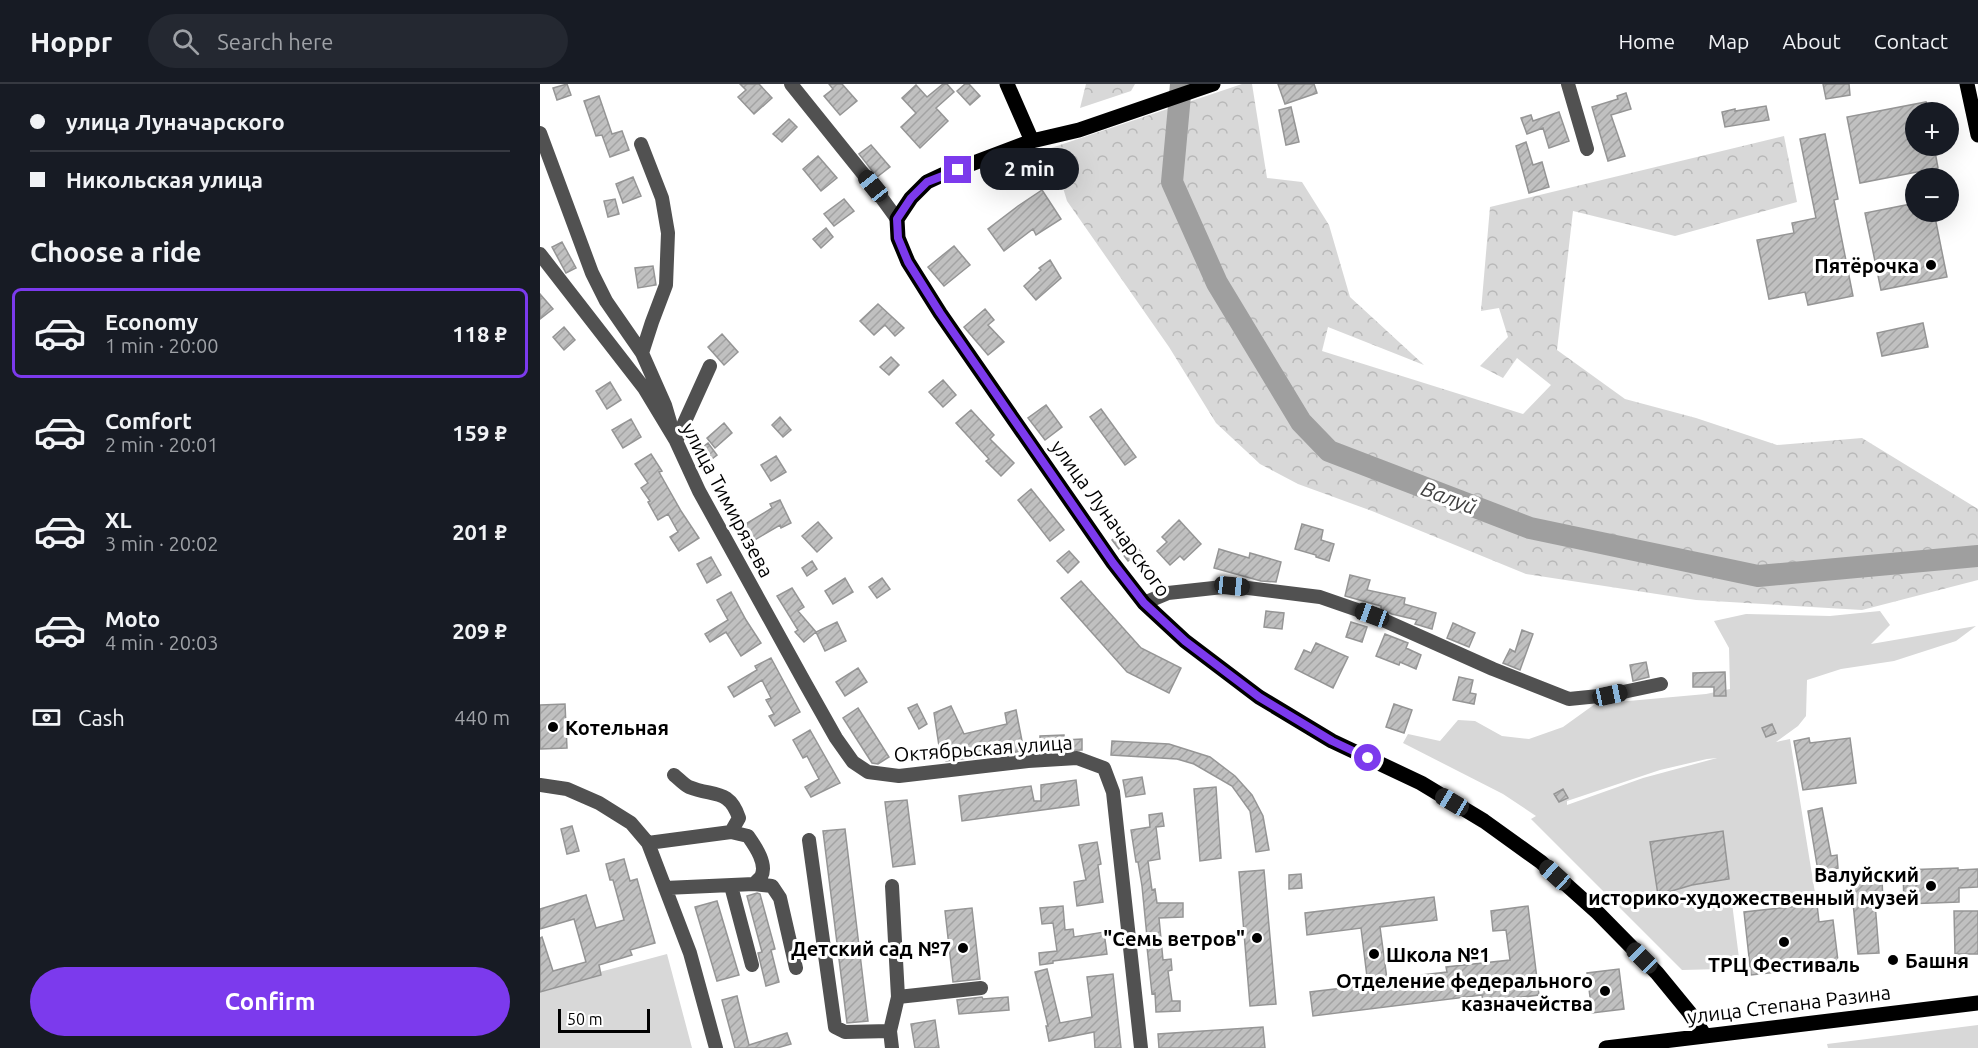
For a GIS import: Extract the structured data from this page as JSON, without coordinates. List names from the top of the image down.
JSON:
{
  "streets": {
    "main road": ["улица Луначарского", "улица Степана Разина"],
    "street": ["улица Тимирязева", "Октябрьская улица"]
  },
  "crossings": [
    ["улица Тимирязева", "Октябрьская улица"],
    ["улица Луначарского", "улица Степана Разина"]
  ],
  "water": ["Валуй"],
  "places": [
    "Пятёрочка",
    "Котельная",
    "Валуйский историко-художественный музей",
    "\"Семь ветров\"",
    "ТРЦ Фестиваль",
    "Детский сад №7",
    "Школа №1",
    "Башня",
    "Отделение федерального казначейства"
  ],
  "scale_bar": "50 m",
  "page": {
    "header": "Hoppr",
    "search": "Search here",
    "nav": [
      "Home",
      "Map",
      "About",
      "Contact"
    ],
    "banner": ["улица Луначарского", "Никольская улица"],
    "map_buttons": ["+", "−"],
    "bubble": "2 min",
    "heading": "Choose a ride",
    "list": [
      {
        "name": "Economy",
        "note": "1 min · 20:00",
        "value": "118 ₽"
      },
      {
        "name": "Comfort",
        "note": "2 min · 20:01",
        "value": "159 ₽"
      },
      {
        "name": "XL",
        "note": "3 min · 20:02",
        "value": "201 ₽"
      },
      {
        "name": "Moto",
        "note": "4 min · 20:03",
        "value": "209 ₽"
      }
    ],
    "pay": ["Cash", "440 m"],
    "buttons": "Confirm",
    "scale": "50 m"
  }
}
